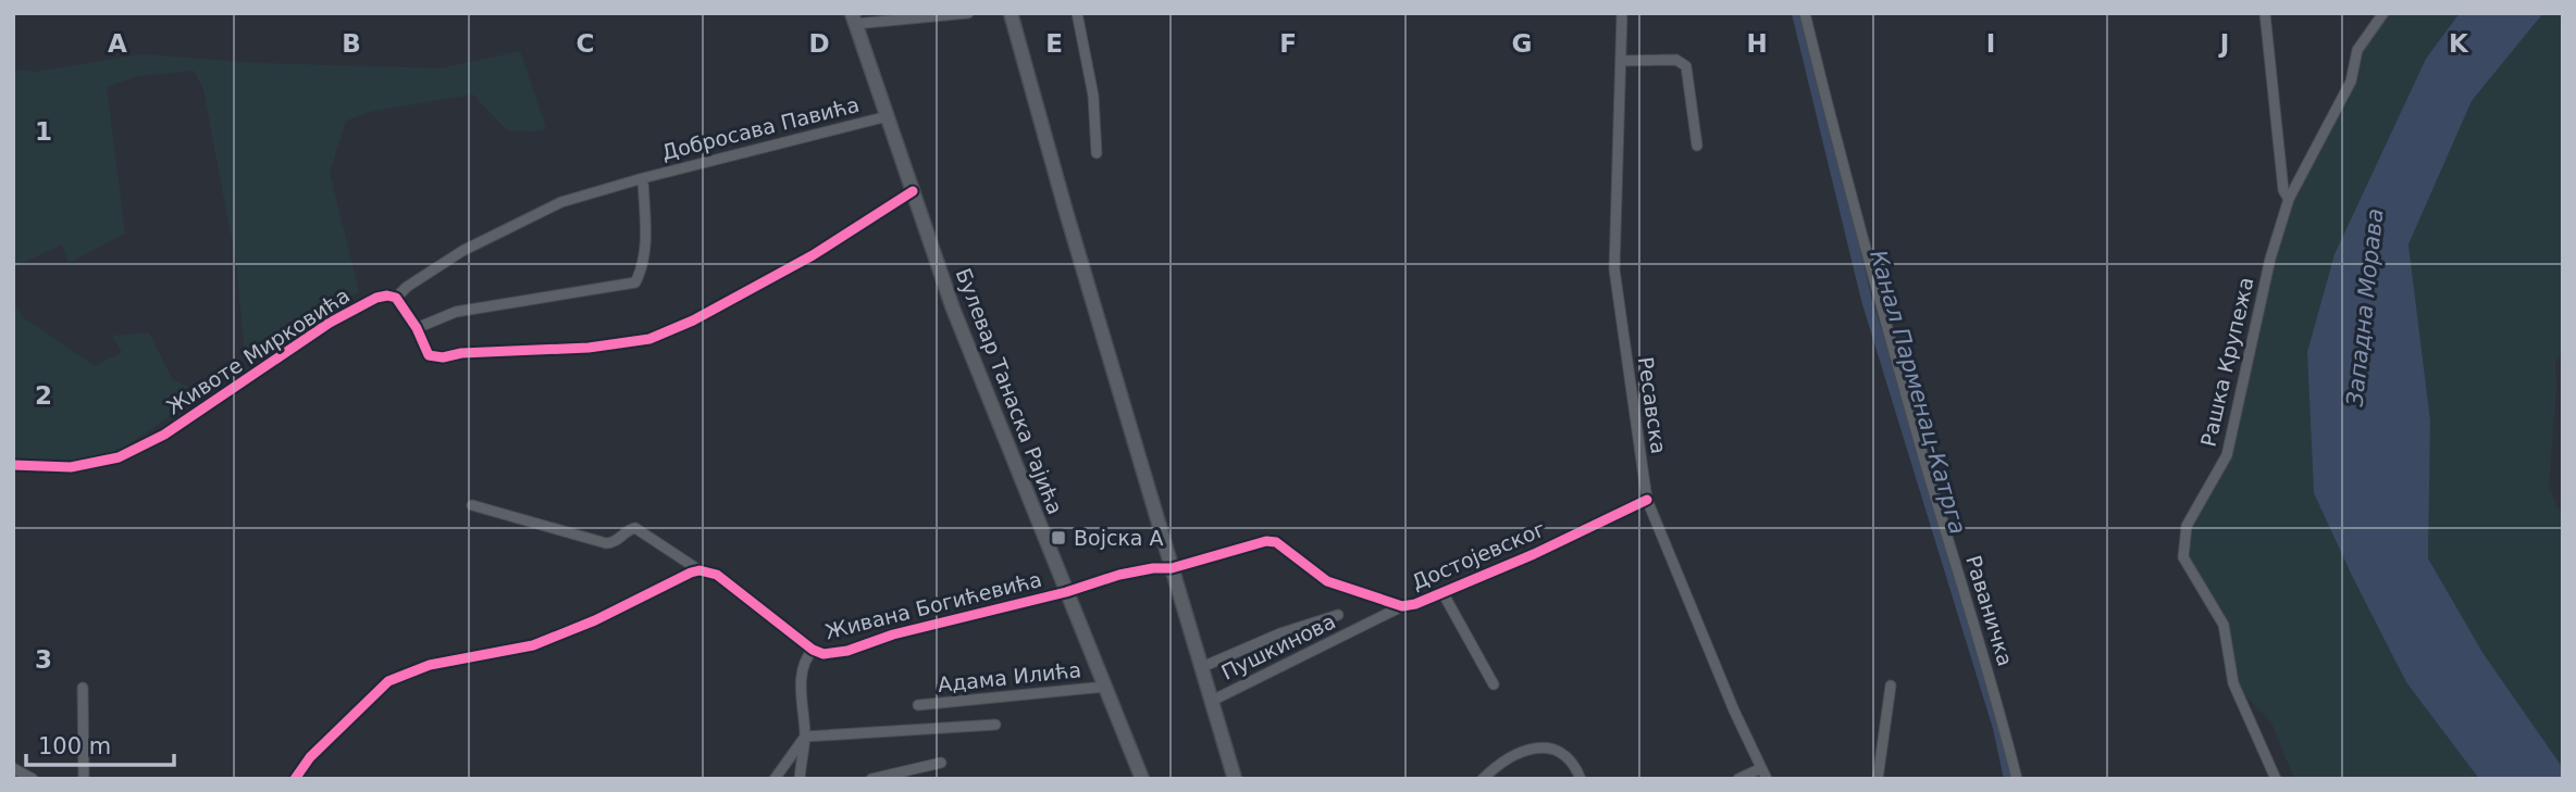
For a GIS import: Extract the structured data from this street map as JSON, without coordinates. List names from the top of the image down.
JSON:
{
  "streets": {
    "main road": ["Булевар Танаска Рајића"],
    "street": [
      "Добросава Павића",
      "Животе Мирковића",
      "Рашка Крупежа",
      "Ресавска",
      "Достојевског",
      "Живана Богићевића",
      "Раваничка",
      "Пушкинова",
      "Адама Илића"
    ]
  },
  "crossings": [
    ["Добросава Павића", "Животе Мирковића"],
    ["Добросава Павића", "Булевар Танаска Рајића"],
    ["Булевар Танаска Рајића", "Достојевског"],
    ["Булевар Танаска Рајића", "Живана Богићевића"],
    ["Булевар Танаска Рајића", "Адама Илића"],
    ["Ресавска", "Достојевског"],
    ["Достојевског", "Живана Богићевића"],
    ["Достојевског", "Пушкинова"]
  ],
  "water": ["Западна Морава", "Канал Парменац-Катрга"],
  "places": {
    "transit": ["Војска А"]
  },
  "scale_bar": "100 m",
  "grid": {
    "columns": [
      "A",
      "B",
      "C",
      "D",
      "E",
      "F",
      "G",
      "H",
      "I",
      "J",
      "K"
    ],
    "rows": ["1", "2", "3"]
  }
}
